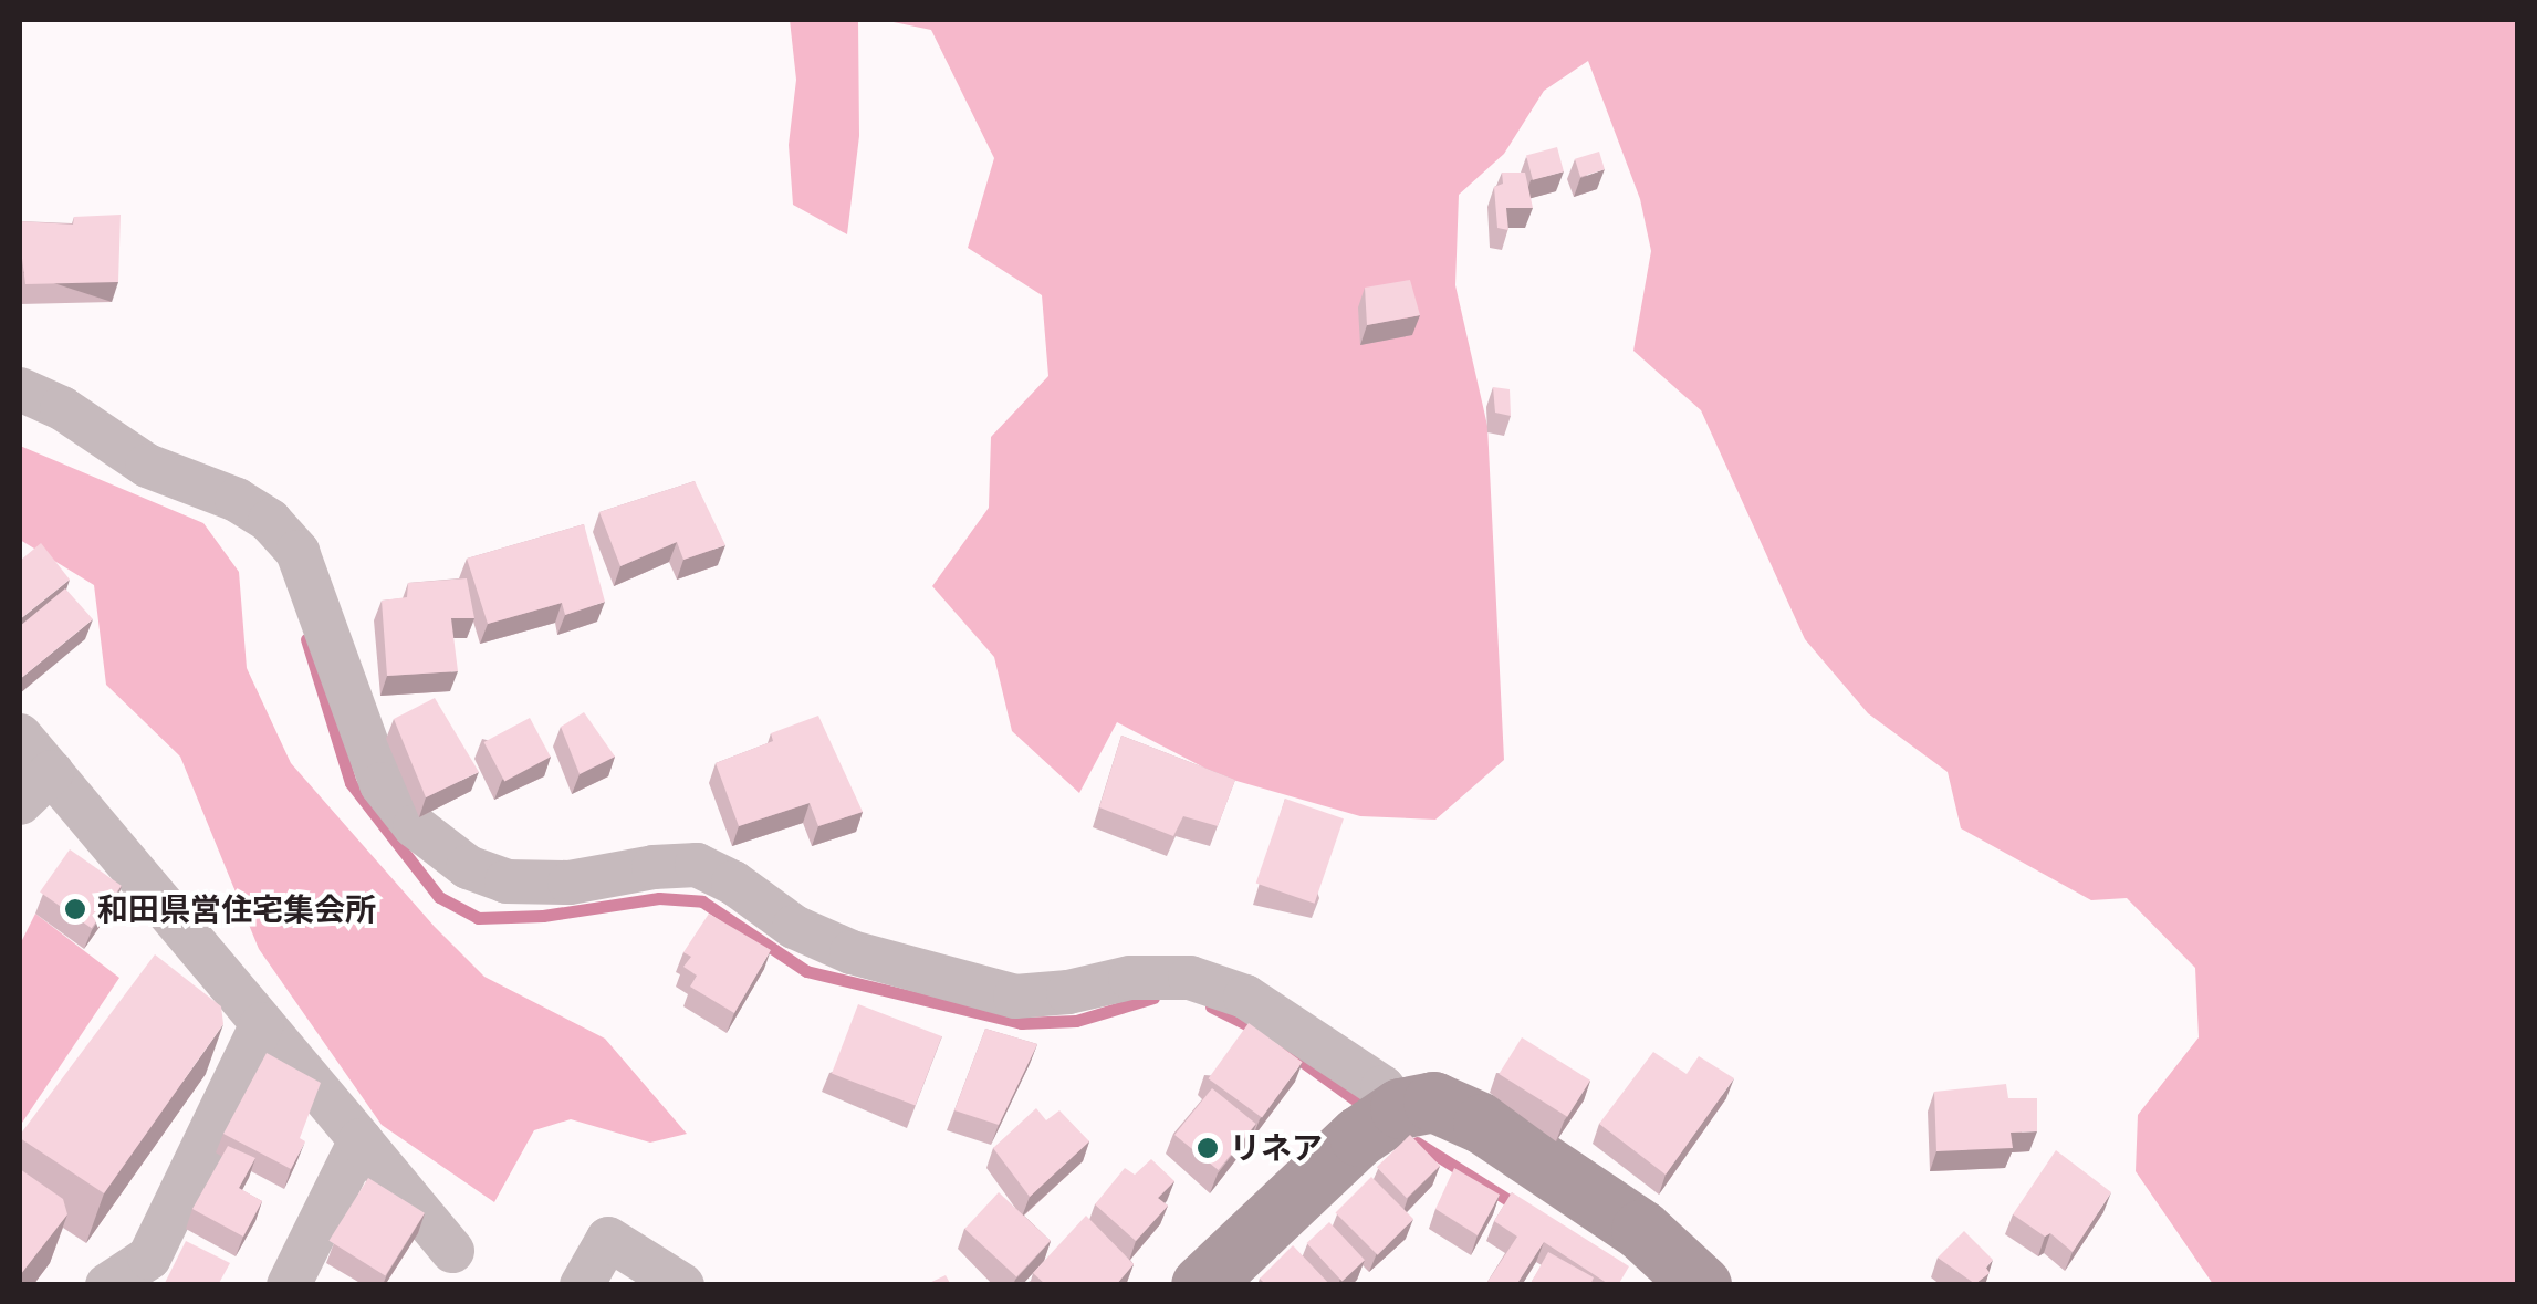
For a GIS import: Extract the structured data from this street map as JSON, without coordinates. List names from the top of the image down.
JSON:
{
  "places": ["和田県営住宅集会所", "リネア"]
}
